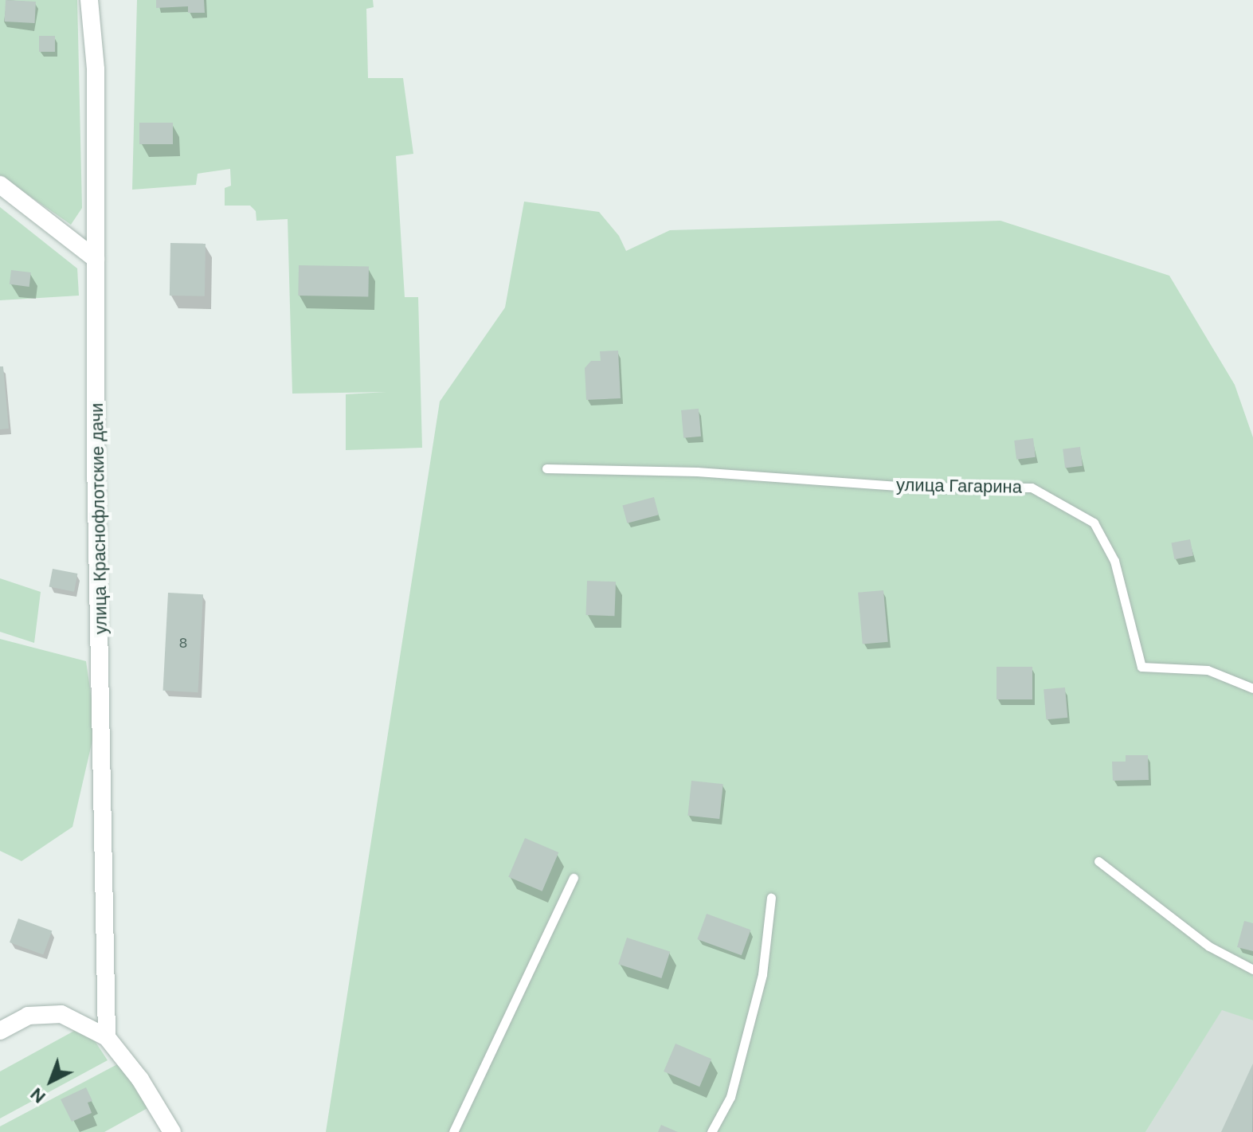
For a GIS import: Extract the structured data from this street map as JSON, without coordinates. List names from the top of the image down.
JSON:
{
  "streets": {
    "street": ["улица Краснофлотские дачи"],
    "lane": ["улица Гагарина"]
  },
  "house_numbers": ["8"],
  "north": "bottom left"
}
